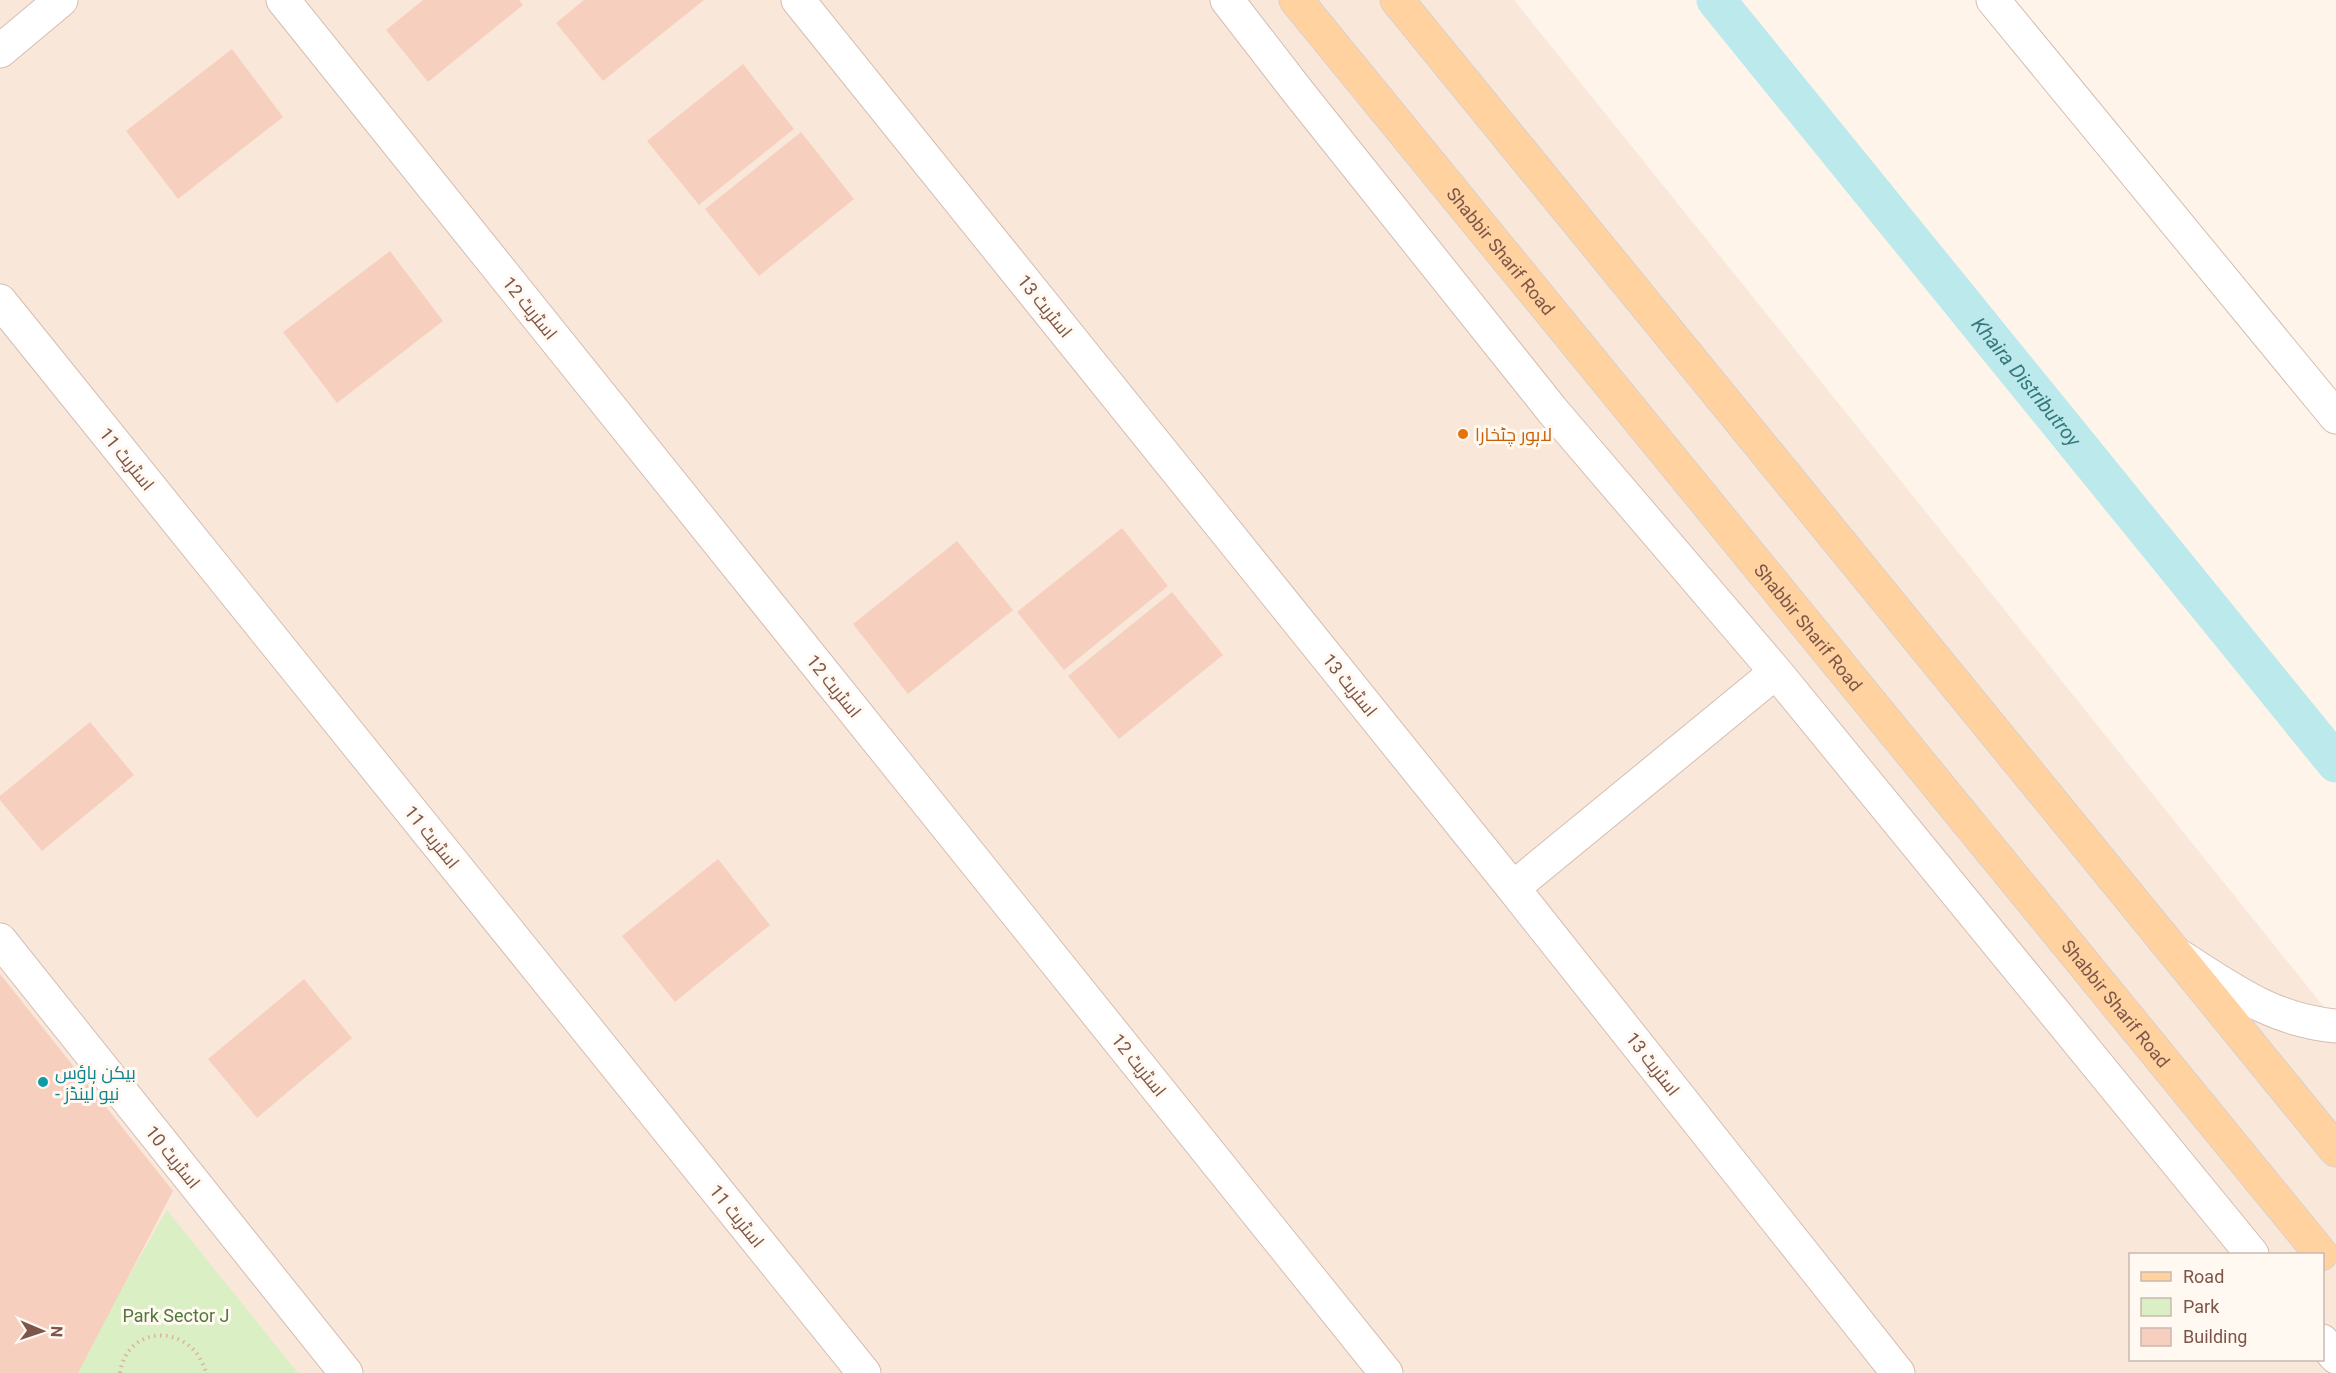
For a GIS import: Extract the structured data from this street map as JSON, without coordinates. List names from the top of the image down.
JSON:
{
  "streets": {
    "main road": ["Shabbir Sharif Road"],
    "street": [
      "اسٹریٹ 13",
      "اسٹریٹ 12",
      "اسٹریٹ 11",
      "اسٹریٹ 10"
    ]
  },
  "water": ["Khaira Distributroy"],
  "parks": ["Park Sector J"],
  "places": ["لاہور چٹخارا", "بیکن ہاؤس - نیو لینڈز"],
  "legend": ["Road", "Park", "Building"],
  "north": "right"
}
